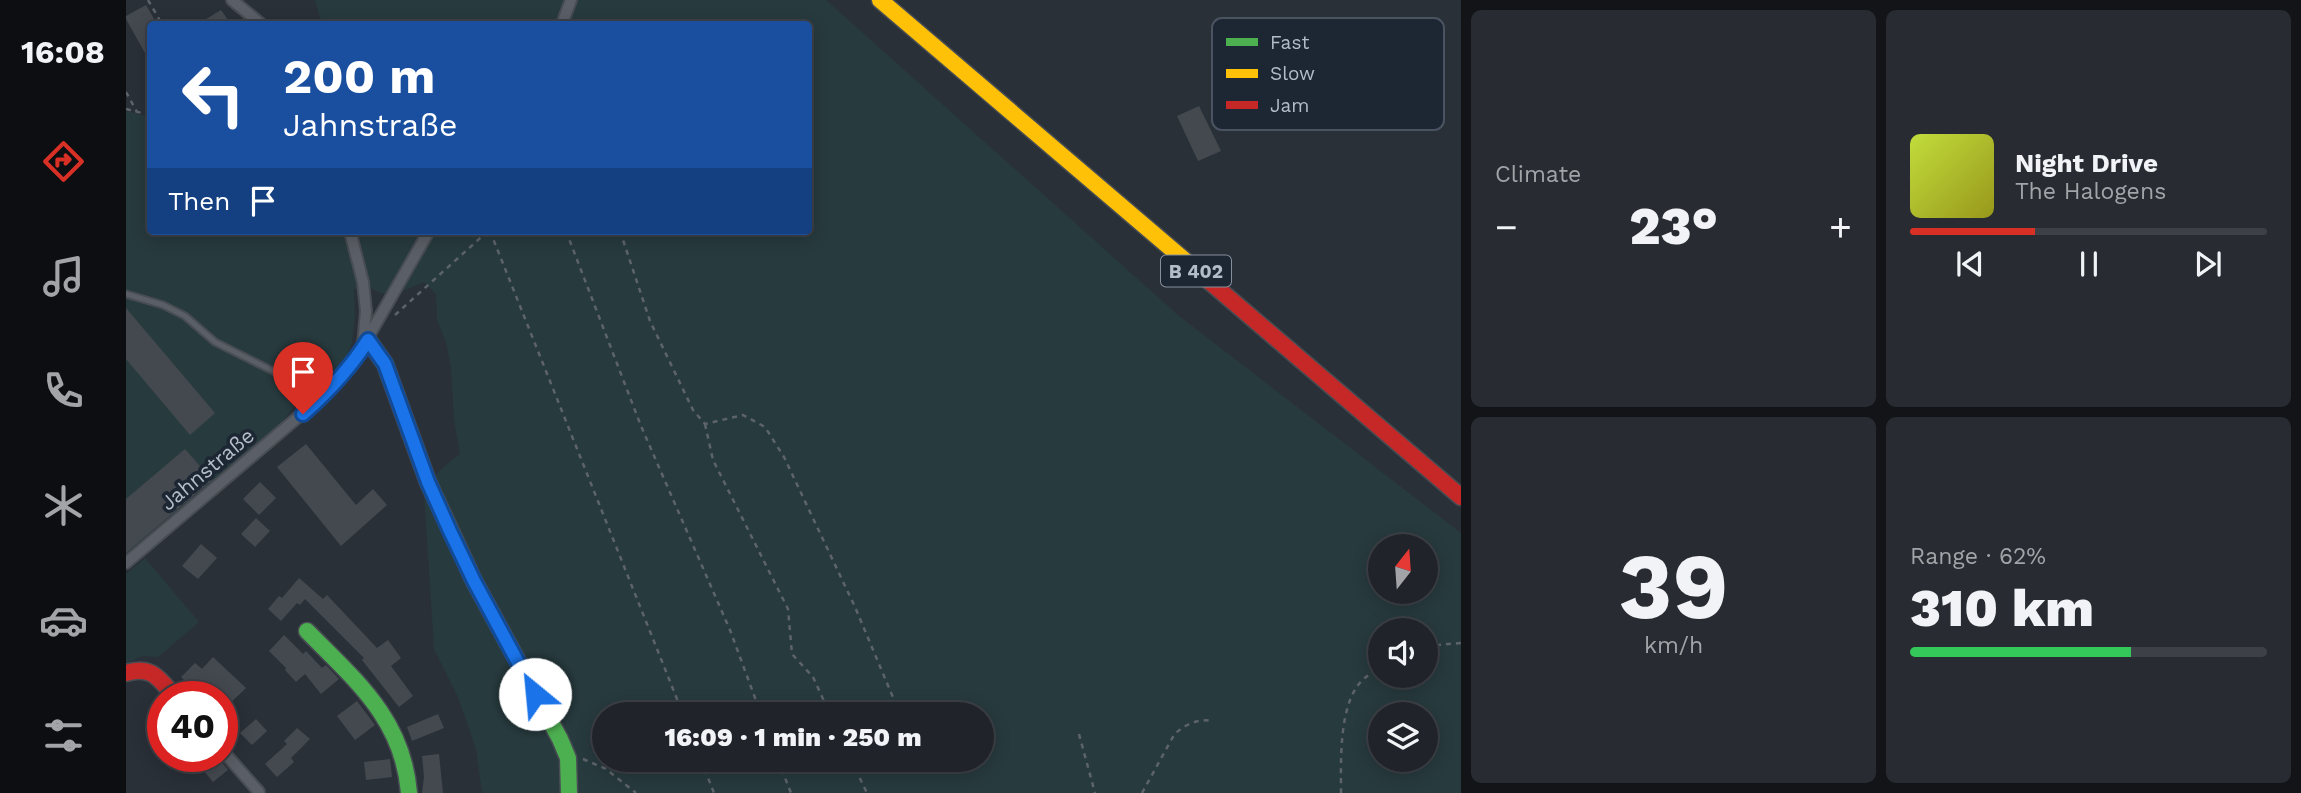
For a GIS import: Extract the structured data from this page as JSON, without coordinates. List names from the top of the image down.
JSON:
{
  "streets": {
    "main road": ["B 402"],
    "street": ["Jahnstraße"]
  },
  "legend": ["Fast", "Slow", "Jam"],
  "north": "top",
  "page": {
    "tabs": "16:08",
    "tile": [
      "Climate",
      ["39", "km/h"],
      ["Range · 62%", "310 km"]
    ],
    "turn": ["200 m", "Jahnstraße"],
    "song": ["Night Drive", "The Halogens"],
    "then": "Then",
    "heat": ["−", "23°", "+"],
    "limit": "40",
    "trip": "16:09 · 1 min · 250 m"
  }
}
